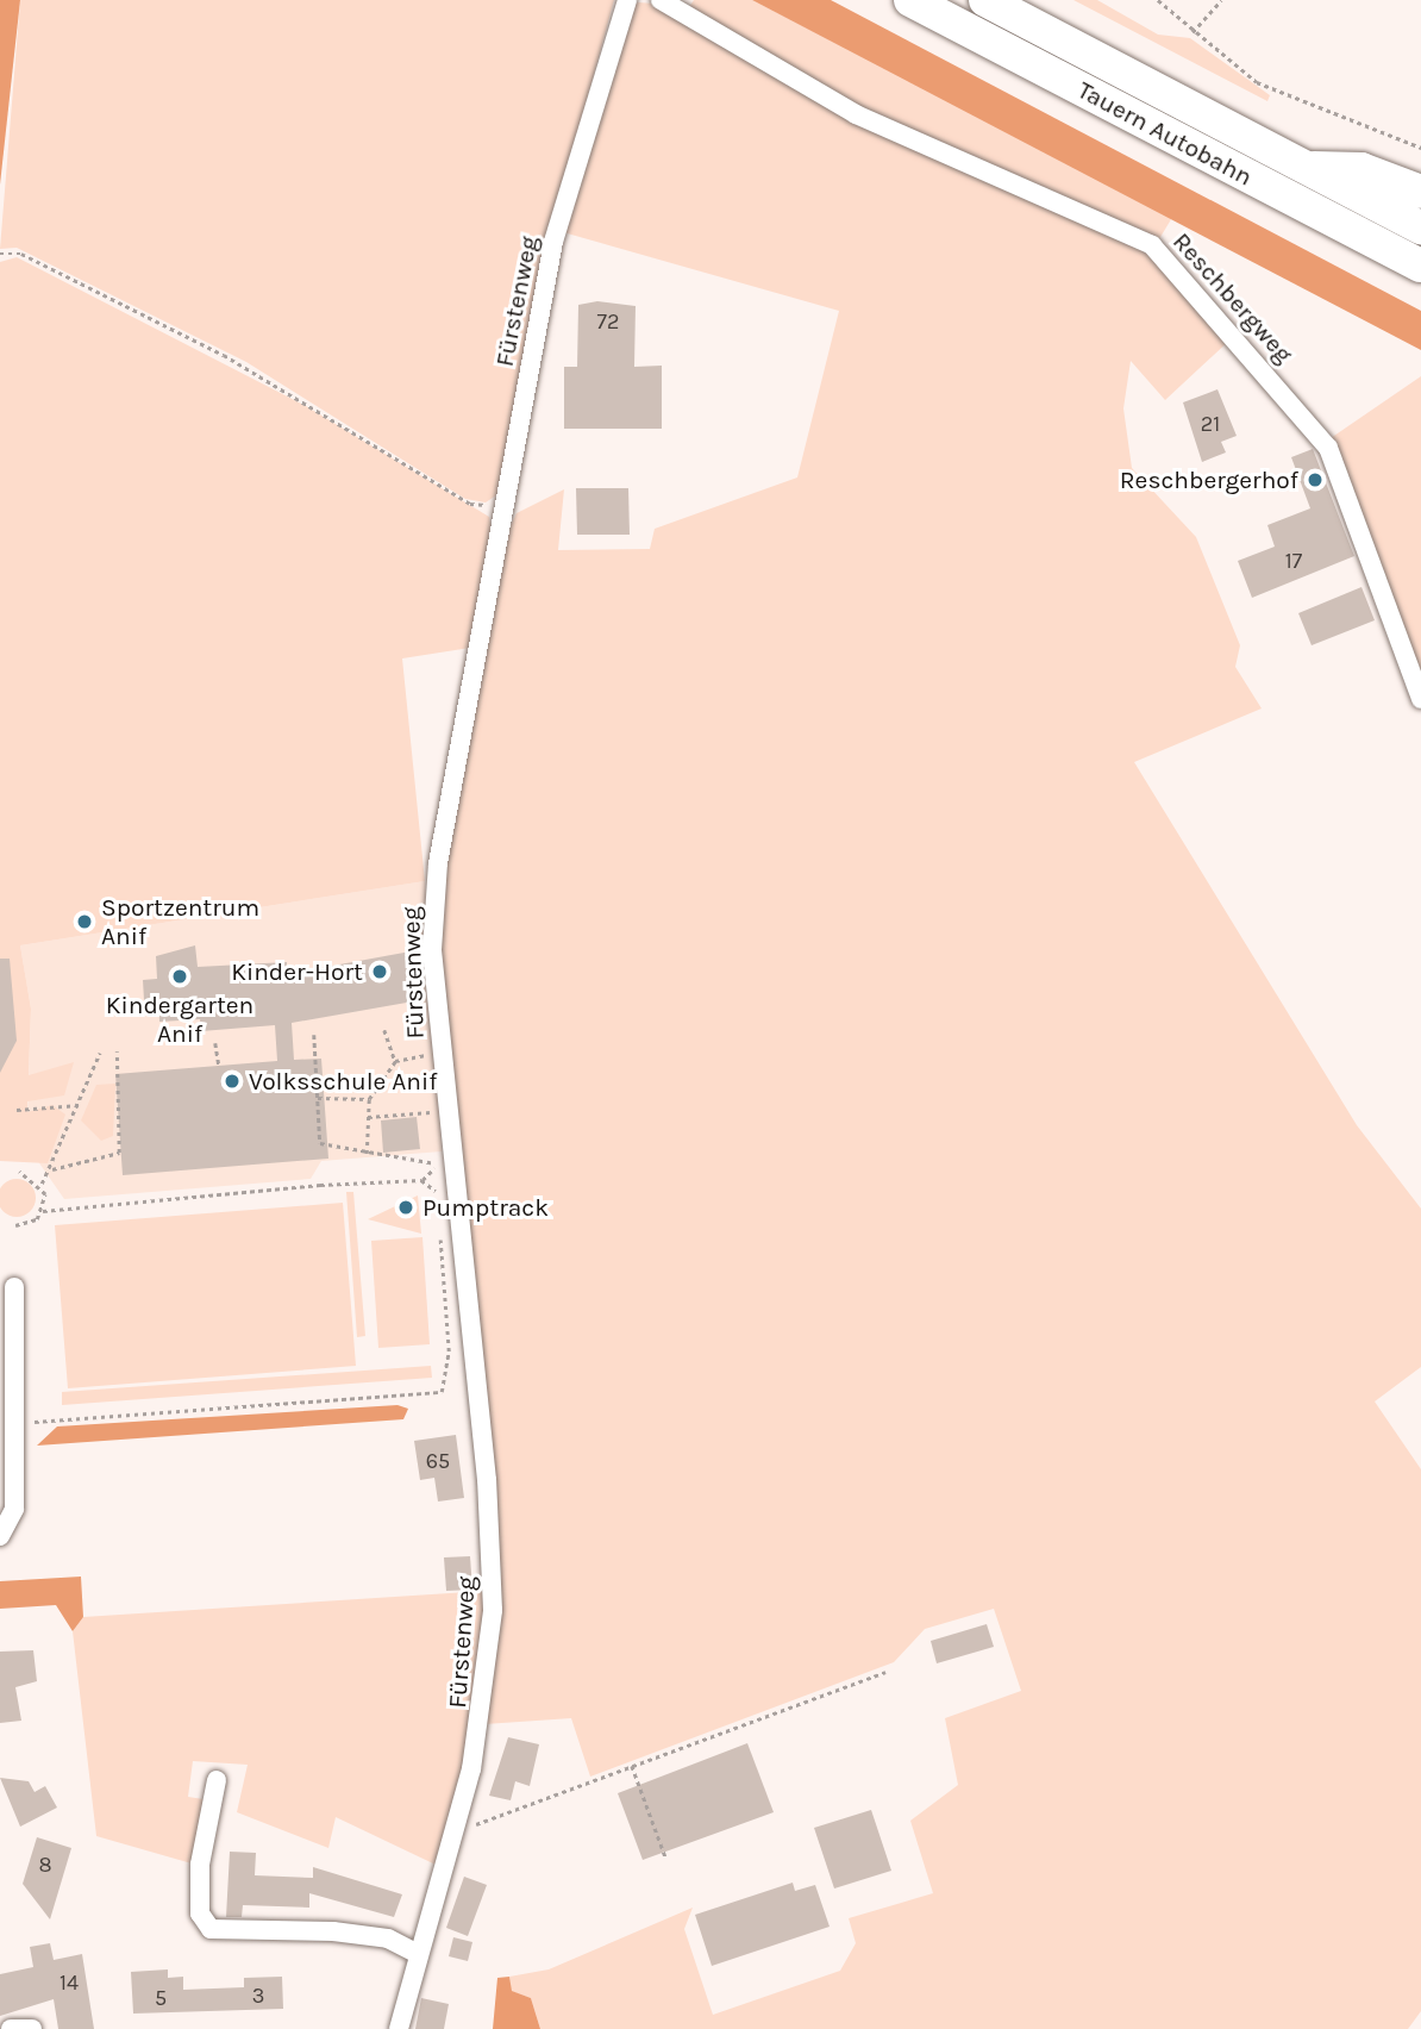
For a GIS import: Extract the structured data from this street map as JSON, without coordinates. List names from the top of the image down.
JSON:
{
  "streets": {
    "highway": ["Tauern Autobahn"],
    "street": ["Reschbergweg", "Fürstenweg"]
  },
  "places": [
    "Reschbergerhof",
    "Sportzentrum Anif",
    "Kinder-Hort",
    "Kindergarten Anif",
    "Volksschule Anif",
    "Pumptrack"
  ],
  "house_numbers": [
    "72",
    "21",
    "17",
    "65",
    "8",
    "14",
    "3",
    "5"
  ]
}
